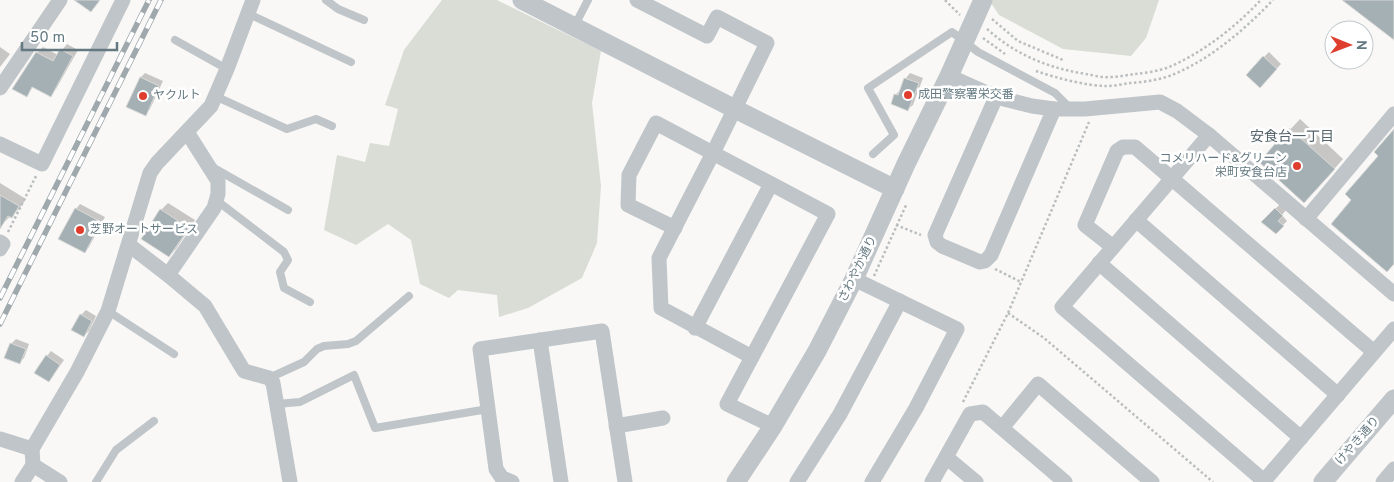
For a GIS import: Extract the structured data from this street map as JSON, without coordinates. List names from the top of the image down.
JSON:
{
  "streets": {
    "street": ["さわやか通り", "けやき通り"]
  },
  "districts": ["安食台一丁目"],
  "places": [
    "成田警察署栄交番",
    "ヤクルト",
    "コメリハード&グリーン 栄町安食台店",
    "芝野オートサービス"
  ],
  "scale_bar": "50 m",
  "north": "right"
}
